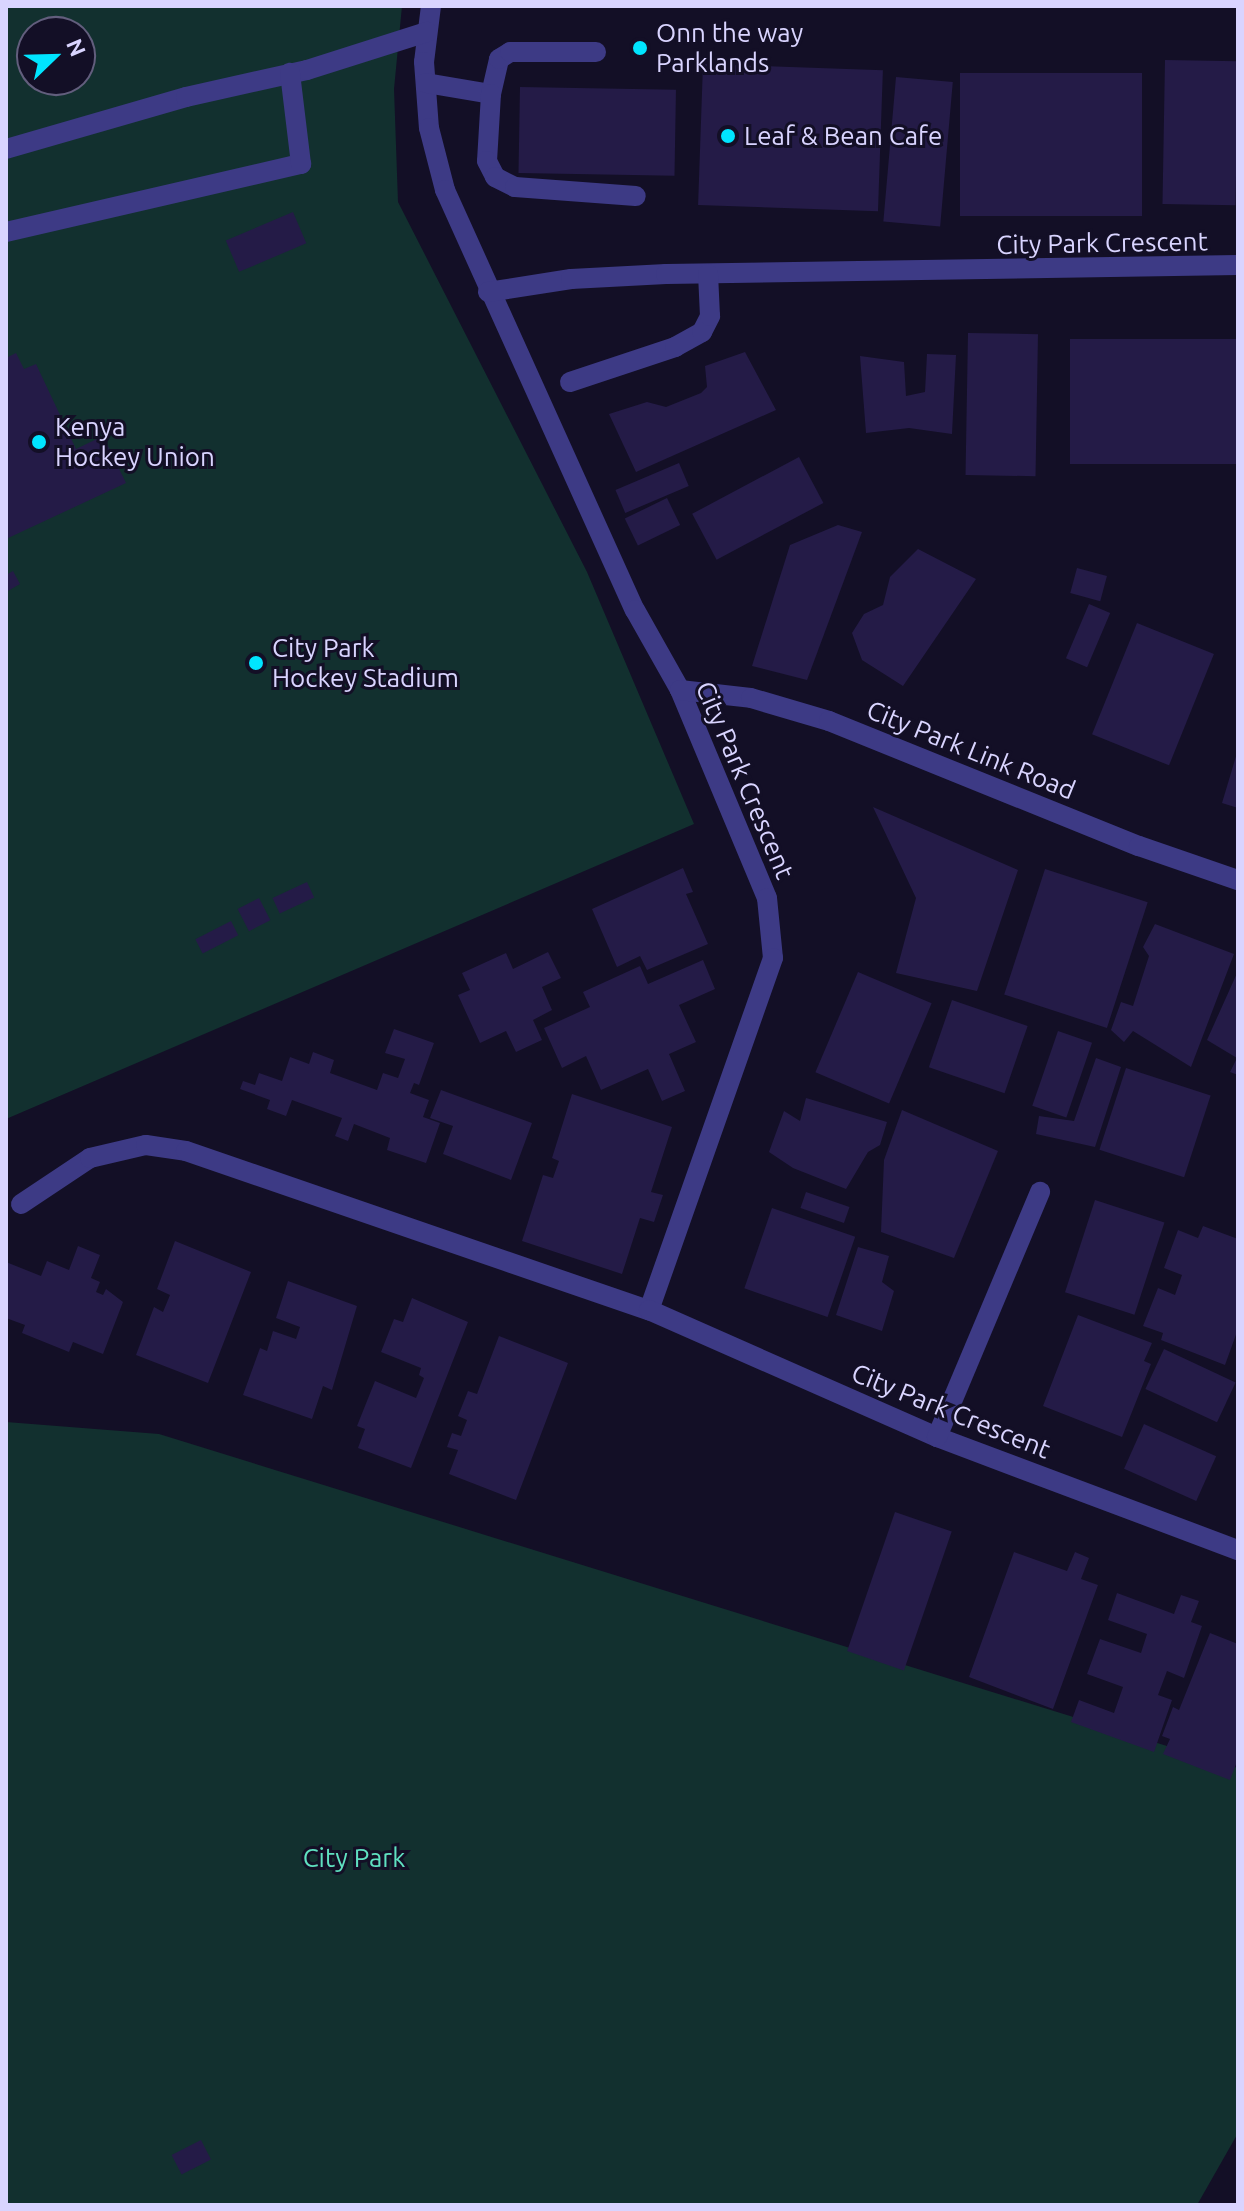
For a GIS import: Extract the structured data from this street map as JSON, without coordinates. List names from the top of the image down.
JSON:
{
  "streets": {
    "street": ["City Park Crescent", "City Park Link Road"]
  },
  "crossings": [
    ["City Park Crescent", "City Park Link Road"]
  ],
  "parks": ["City Park"],
  "places": [
    "Onn the way Parklands",
    "Leaf & Bean Cafe",
    "Kenya Hockey Union",
    "City Park Hockey Stadium"
  ],
  "north": "top right"
}
